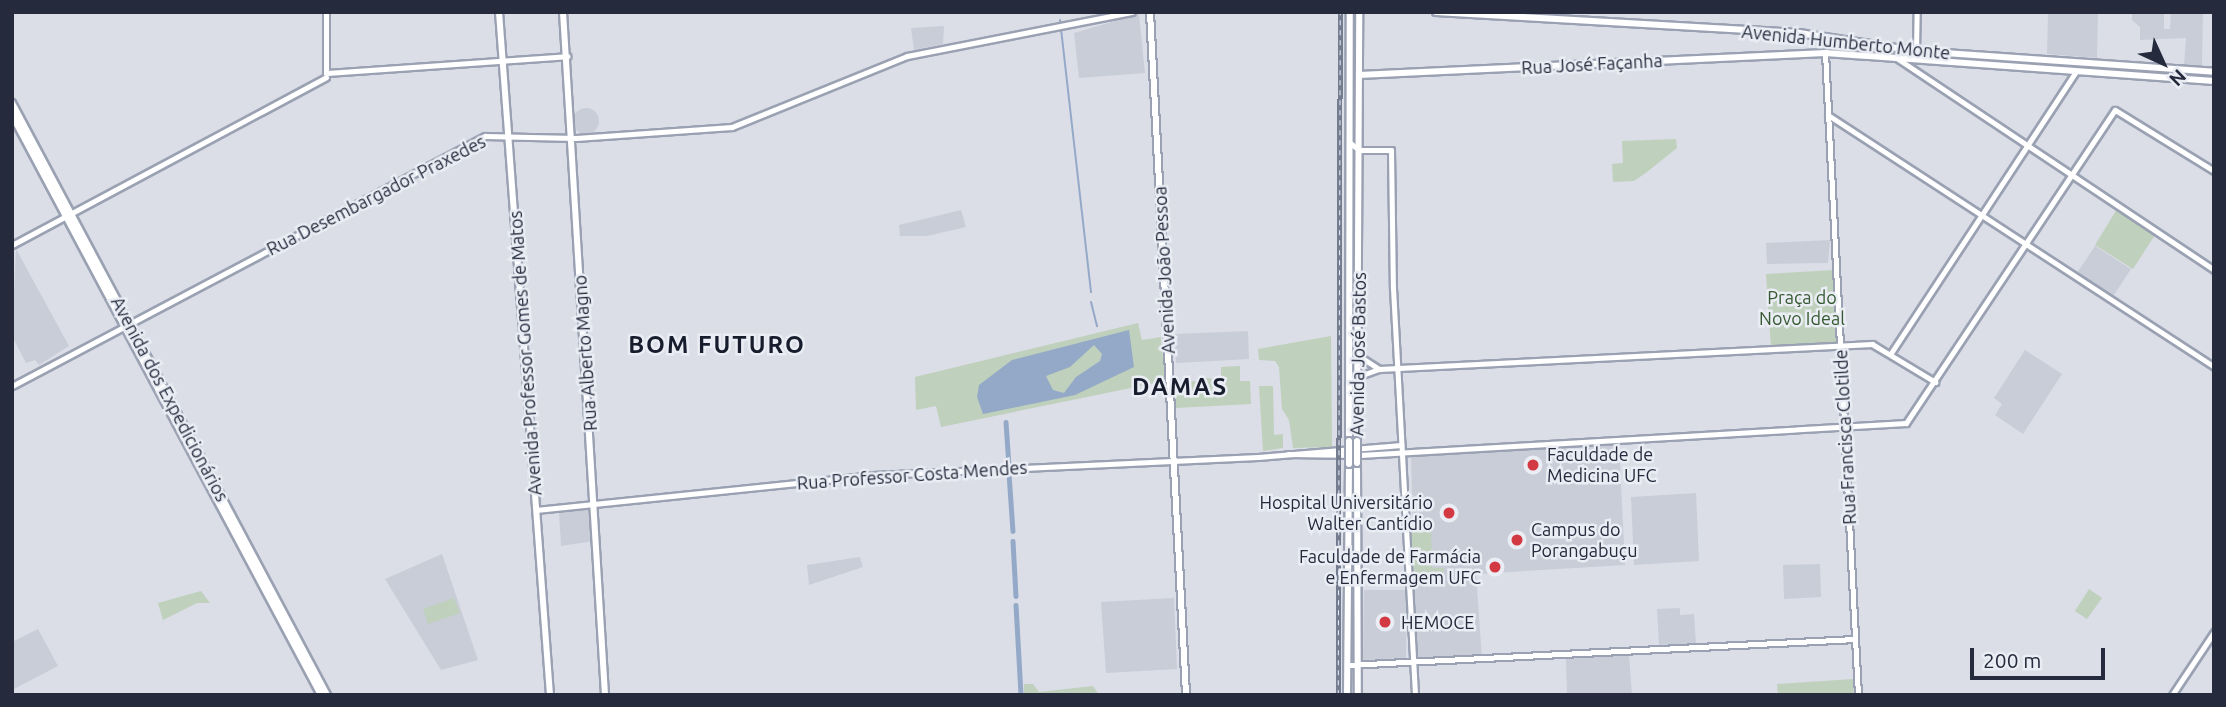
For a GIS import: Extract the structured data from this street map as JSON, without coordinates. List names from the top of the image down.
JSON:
{
  "streets": {
    "main road": [
      "Avenida Humberto Monte",
      "Rua José Façanha",
      "Avenida João Pessoa",
      "Avenida Professor Gomes de Matos",
      "Rua Alberto Magno",
      "Avenida José Bastos",
      "Avenida dos Expedicionários"
    ],
    "street": ["Rua Desembargador Praxedes", "Rua Francisca Clotilde", "Rua Professor Costa Mendes"]
  },
  "crossings": [
    ["Avenida Humberto Monte", "Rua José Façanha"],
    ["Avenida Humberto Monte", "Rua Francisca Clotilde"],
    ["Rua José Façanha", "Avenida José Bastos"],
    ["Rua José Façanha", "Rua Francisca Clotilde"],
    ["Rua Desembargador Praxedes", "Avenida Professor Gomes de Matos"],
    ["Rua Desembargador Praxedes", "Rua Alberto Magno"],
    ["Rua Desembargador Praxedes", "Avenida dos Expedicionários"],
    ["Avenida João Pessoa", "Rua Professor Costa Mendes"],
    ["Avenida Professor Gomes de Matos", "Rua Professor Costa Mendes"],
    ["Rua Alberto Magno", "Rua Professor Costa Mendes"],
    ["Rua Francisca Clotilde", "Rua Professor Costa Mendes"]
  ],
  "districts": ["BOM FUTURO", "DAMAS"],
  "parks": ["Praça do Novo Ideal"],
  "places": [
    "Faculdade de Medicina UFC",
    "Hospital Universitário Walter Cantídio",
    "Campus do Porangabuçu",
    "Faculdade de Farmácia e Enfermagem UFC",
    "HEMOCE"
  ],
  "scale_bar": "200 m",
  "north": "bottom right"
}
